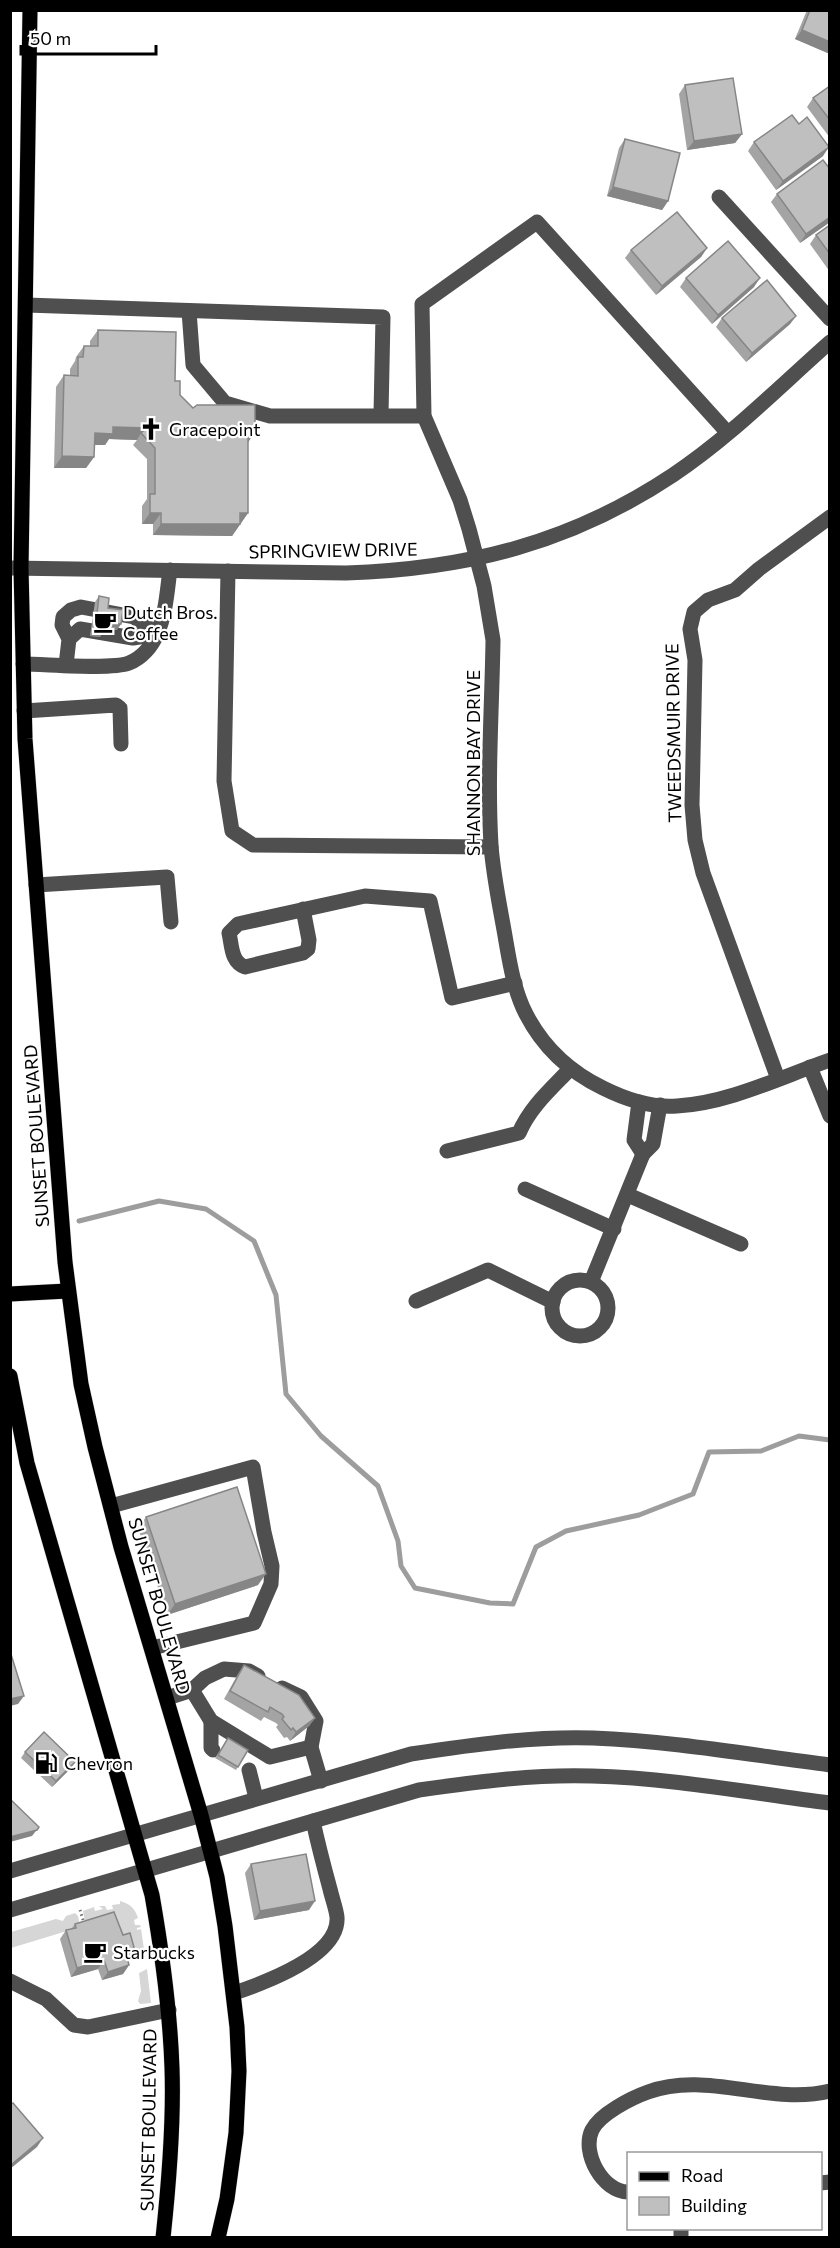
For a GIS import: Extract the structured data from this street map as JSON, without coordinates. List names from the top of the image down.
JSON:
{
  "streets": {
    "main road": ["SUNSET BOULEVARD"],
    "street": ["SPRINGVIEW DRIVE", "TWEEDSMUIR DRIVE", "SHANNON BAY DRIVE"]
  },
  "crossings": [
    ["SPRINGVIEW DRIVE", "SHANNON BAY DRIVE"],
    ["SPRINGVIEW DRIVE", "SUNSET BOULEVARD"],
    ["TWEEDSMUIR DRIVE", "SHANNON BAY DRIVE"]
  ],
  "places": {
    "church": ["Gracepoint"],
    "cafe": ["Dutch Bros. Coffee", "Starbucks"],
    "fuel station": ["Chevron"]
  },
  "legend": ["Road", "Building"],
  "scale_bar": "50 m"
}
